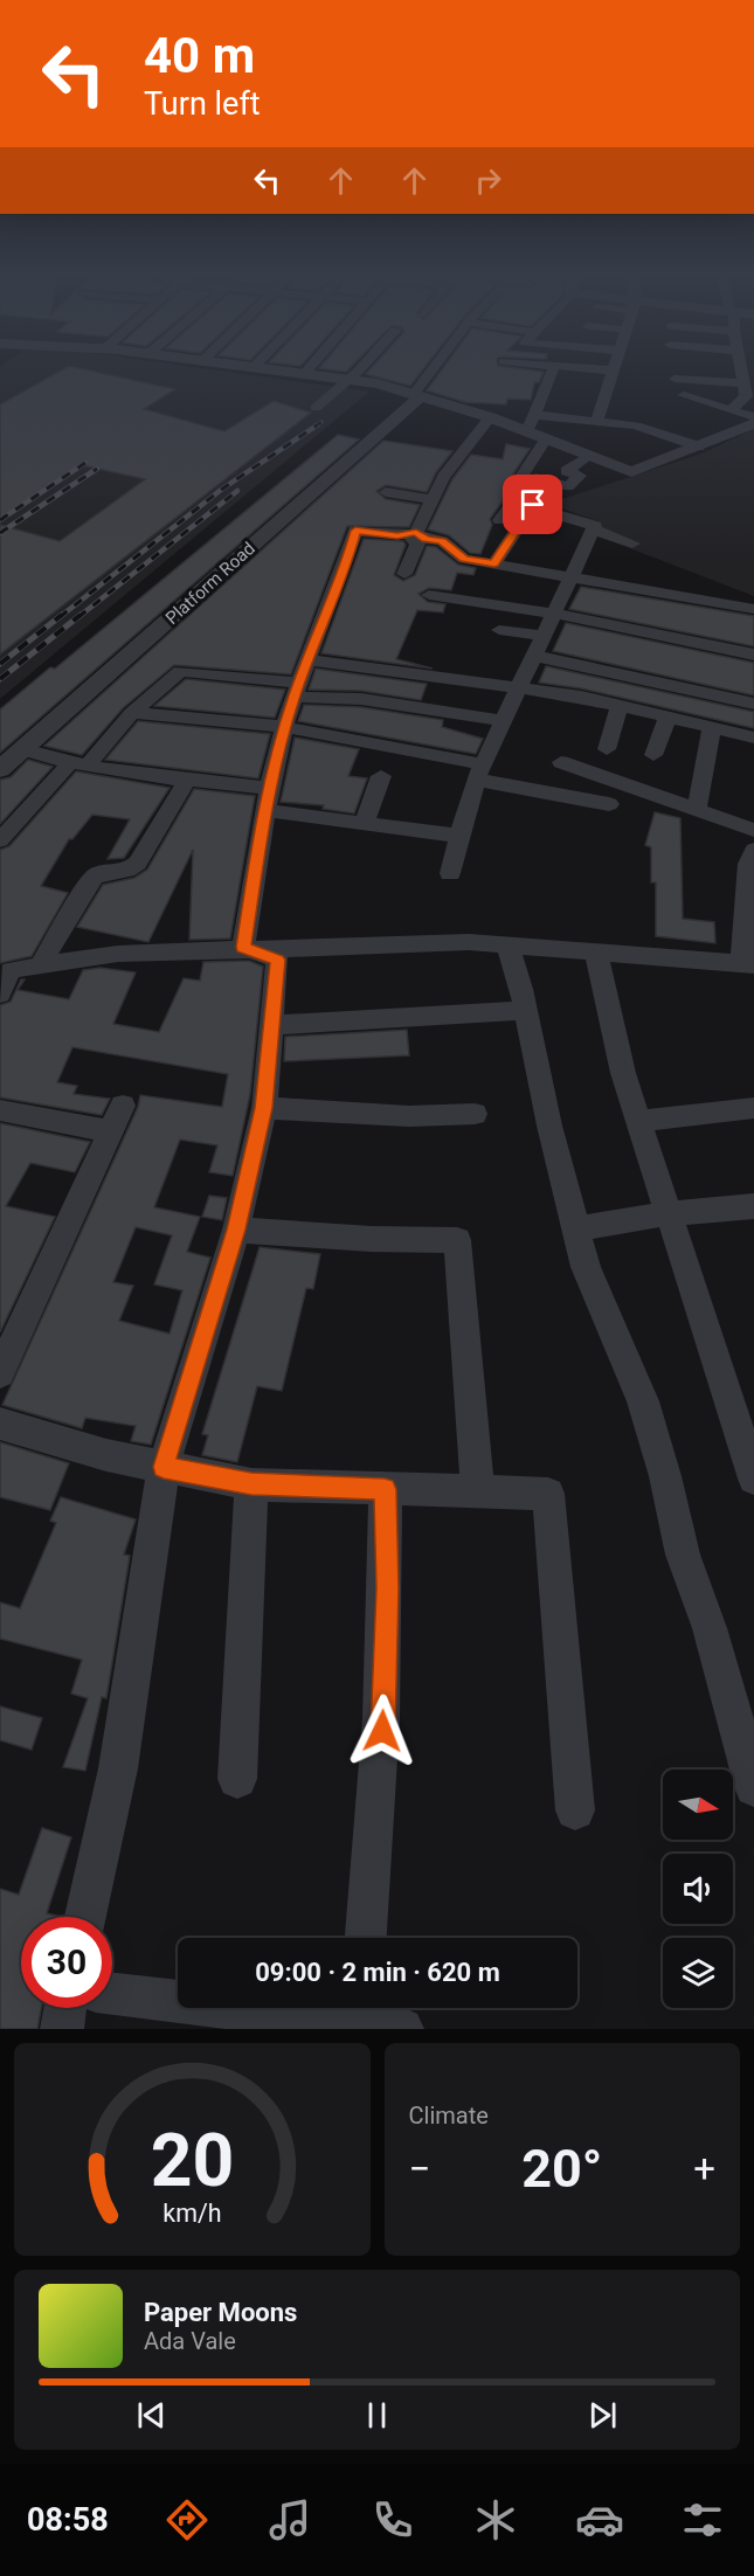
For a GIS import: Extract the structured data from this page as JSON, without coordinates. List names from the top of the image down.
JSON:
{
  "streets": {
    "street": ["Platform Road"]
  },
  "north": "right",
  "page": {
    "turn": ["40 m", "Turn left"],
    "limit": "30",
    "trip": "09:00 · 2 min · 620 m",
    "tile": "Climate",
    "heat": ["−", "20°", "+"],
    "song": ["Paper Moons", "Ada Vale"],
    "tabs": "08:58",
    "gauge": ["20", "km/h"]
  }
}
